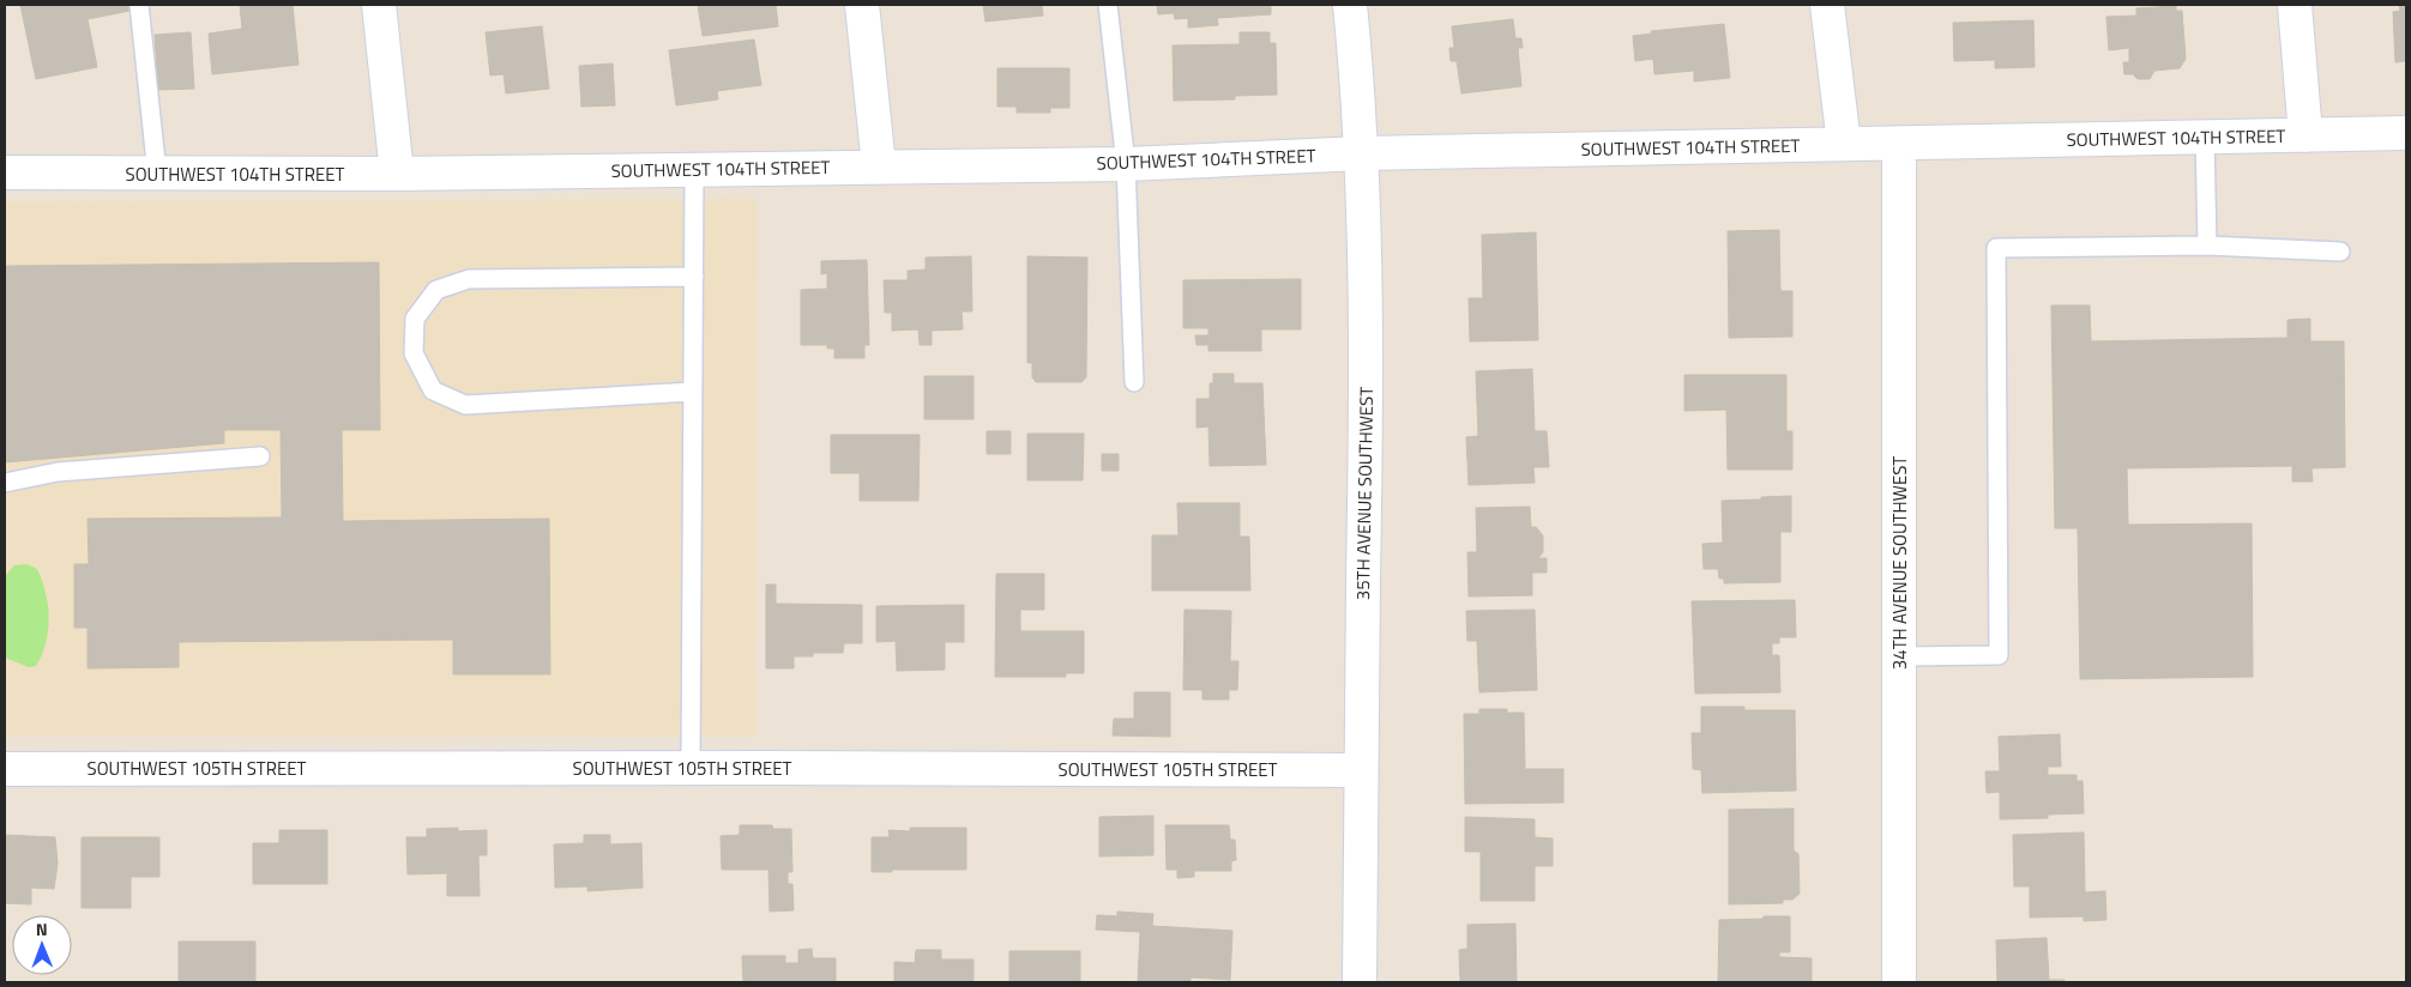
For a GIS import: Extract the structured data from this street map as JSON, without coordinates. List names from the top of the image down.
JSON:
{
  "streets": {
    "street": [
      "SOUTHWEST 104TH STREET",
      "35TH AVENUE SOUTHWEST",
      "34TH AVENUE SOUTHWEST",
      "SOUTHWEST 105TH STREET"
    ]
  },
  "crossings": [
    ["SOUTHWEST 104TH STREET", "35TH AVENUE SOUTHWEST"],
    ["SOUTHWEST 104TH STREET", "34TH AVENUE SOUTHWEST"],
    ["35TH AVENUE SOUTHWEST", "SOUTHWEST 105TH STREET"]
  ],
  "north": "top"
}
